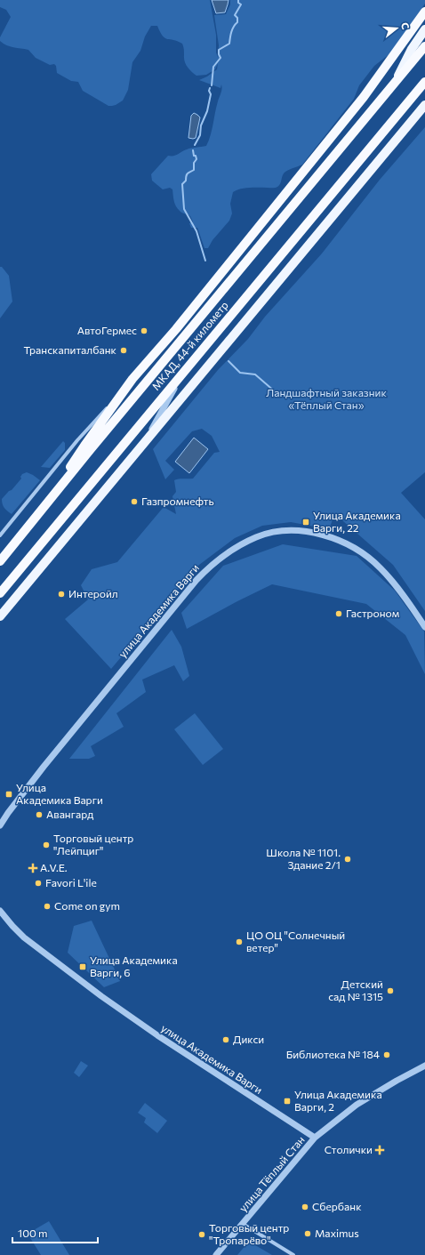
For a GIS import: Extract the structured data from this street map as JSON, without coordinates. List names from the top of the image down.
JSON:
{
  "streets": {
    "highway": ["МКАД, 44-й километр"],
    "street": ["улица Академика Варги", "улица Тёплый Стан"]
  },
  "crossings": [
    ["улица Академика Варги", "улица Тёплый Стан"]
  ],
  "parks": ["Ландшафтный заказник «Тёплый Стан»"],
  "places": {
    "other": [
      "АвтоГермес",
      "Транскапиталбанк",
      "Газпромнефть",
      "Интеройл",
      "Гастроном",
      "Авангард",
      "Торговый центр \"Лейпциг\"",
      "Школа № 1101. Здание 2/1",
      "Favori L'ile",
      "Come on gym",
      "ЦО ОЦ \"Солнечный ветер\"",
      "Детский сад № 1315",
      "Дикси",
      "Библиотека № 184",
      "Сбербанк",
      "Maximus",
      "Торговый центр \"Тропарёво\""
    ],
    "transit": [
      "Улица Академика Варги, 22",
      "Улица Академика Варги",
      "Улица Академика Варги, 6",
      "Улица Академика Варги, 2"
    ],
    "health": ["A.V.E.", "Столички"]
  },
  "scale_bar": "100 m",
  "north": "right"
}
